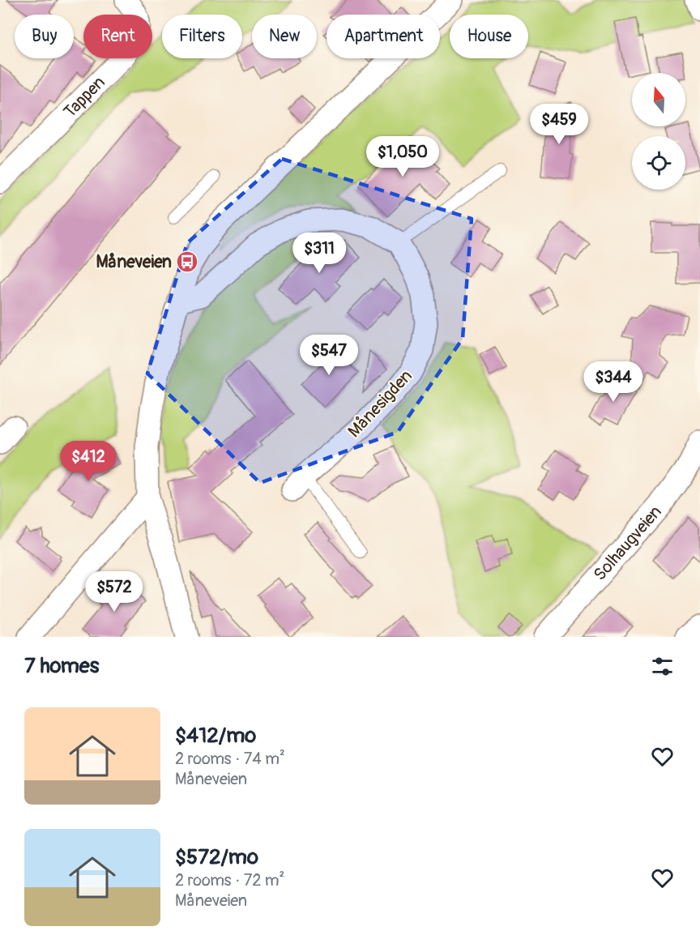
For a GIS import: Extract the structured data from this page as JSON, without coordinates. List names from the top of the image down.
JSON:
{
  "streets": {
    "street": ["Tappen", "Månesigden", "Solhaugveien"]
  },
  "places": {
    "bus stop": ["Måneveien"]
  },
  "north": "top",
  "page": {
    "chip": [
      "Buy",
      "Rent",
      "Filters",
      "New",
      "Apartment",
      "House"
    ],
    "price": [
      "$459",
      "$1,050",
      "$311",
      "$547",
      "$344",
      "$412",
      "$572"
    ],
    "heading": "7 homes",
    "list": [
      {
        "name": "$412/mo",
        "note": "2 rooms · 74 m² · Måneveien"
      },
      {
        "name": "$572/mo",
        "note": "2 rooms · 72 m² · Måneveien"
      }
    ]
  }
}
